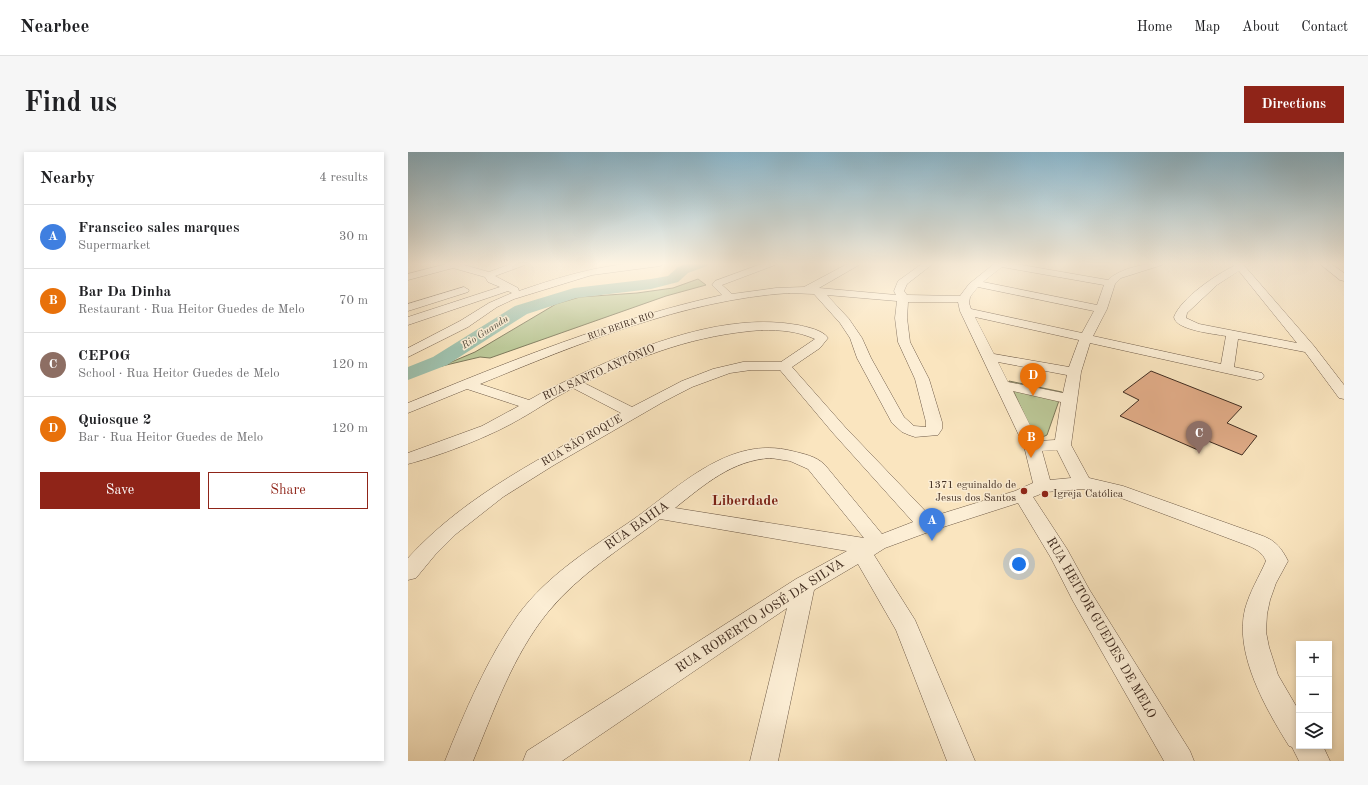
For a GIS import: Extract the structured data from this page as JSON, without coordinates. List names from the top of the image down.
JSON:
{
  "streets": {
    "street": [
      "RUA BEIRA RIO",
      "RUA SANTO ANTÔNIO",
      "RUA SÂO ROQUE",
      "RUA BAHIA",
      "RUA ROBERTO JOSÉ DA SILVA",
      "RUA HEITOR GUEDES DE MELO"
    ]
  },
  "crossings": [
    ["RUA BEIRA RIO", "RUA HEITOR GUEDES DE MELO"],
    ["RUA SANTO ANTÔNIO", "RUA SÂO ROQUE"],
    ["RUA BAHIA", "RUA ROBERTO JOSÉ DA SILVA"],
    ["RUA ROBERTO JOSÉ DA SILVA", "RUA HEITOR GUEDES DE MELO"]
  ],
  "districts": ["Liberdade"],
  "water": ["Rio Guandu"],
  "places": ["1371 eguinaldo de Jesus dos Santos", "Igreja Católica"],
  "page": {
    "header": "Nearbee",
    "nav": [
      "Home",
      "Map",
      "About",
      "Contact"
    ],
    "buttons": [
      "Directions",
      ["Save", "Share"]
    ],
    "title": "Find us",
    "heading": ["Nearby", "4 results"],
    "list": [
      {
        "mark": "A",
        "name": "Franscico sales marques",
        "note": "Supermarket",
        "value": "30 m"
      },
      {
        "mark": "B",
        "name": "Bar Da Dinha",
        "note": "Restaurant · Rua Heitor Guedes de Melo",
        "value": "70 m"
      },
      {
        "mark": "C",
        "name": "CEPOG",
        "note": "School · Rua Heitor Guedes de Melo",
        "value": "120 m"
      },
      {
        "mark": "D",
        "name": "Quiosque 2",
        "note": "Bar · Rua Heitor Guedes de Melo",
        "value": "120 m"
      }
    ],
    "pins": [
      "D",
      "C",
      "B",
      "A"
    ],
    "map_buttons": ["+", "−"]
  }
}
